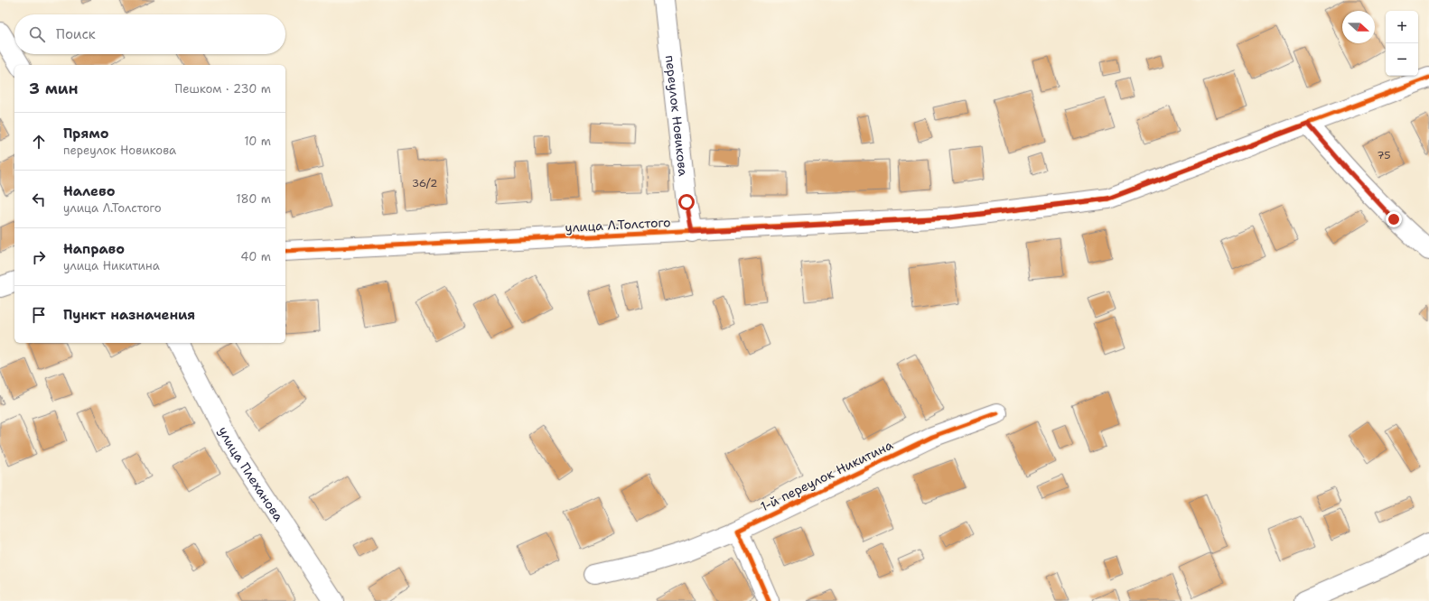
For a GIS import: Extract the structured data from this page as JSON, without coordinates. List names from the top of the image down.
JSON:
{
  "streets": {
    "street": [
      "переулок Новикова",
      "улица Л.Толстого",
      "улица Плеханова",
      "1-й переулок Никитина"
    ]
  },
  "crossings": [
    ["переулок Новикова", "улица Л.Толстого"]
  ],
  "house_numbers": ["75", "36/2"],
  "north": "right",
  "page": {
    "map_buttons": ["+", "−"],
    "search": "Поиск",
    "heading": ["3 мин", "Пешком · 230 m"],
    "list": [
      ["Прямо", "переулок Новикова", "10 m"],
      ["Налево", "улица Л.Толстого", "180 m"],
      ["Направо", "улица Никитина", "40 m"],
      "Пункт назначения"
    ]
  }
}
